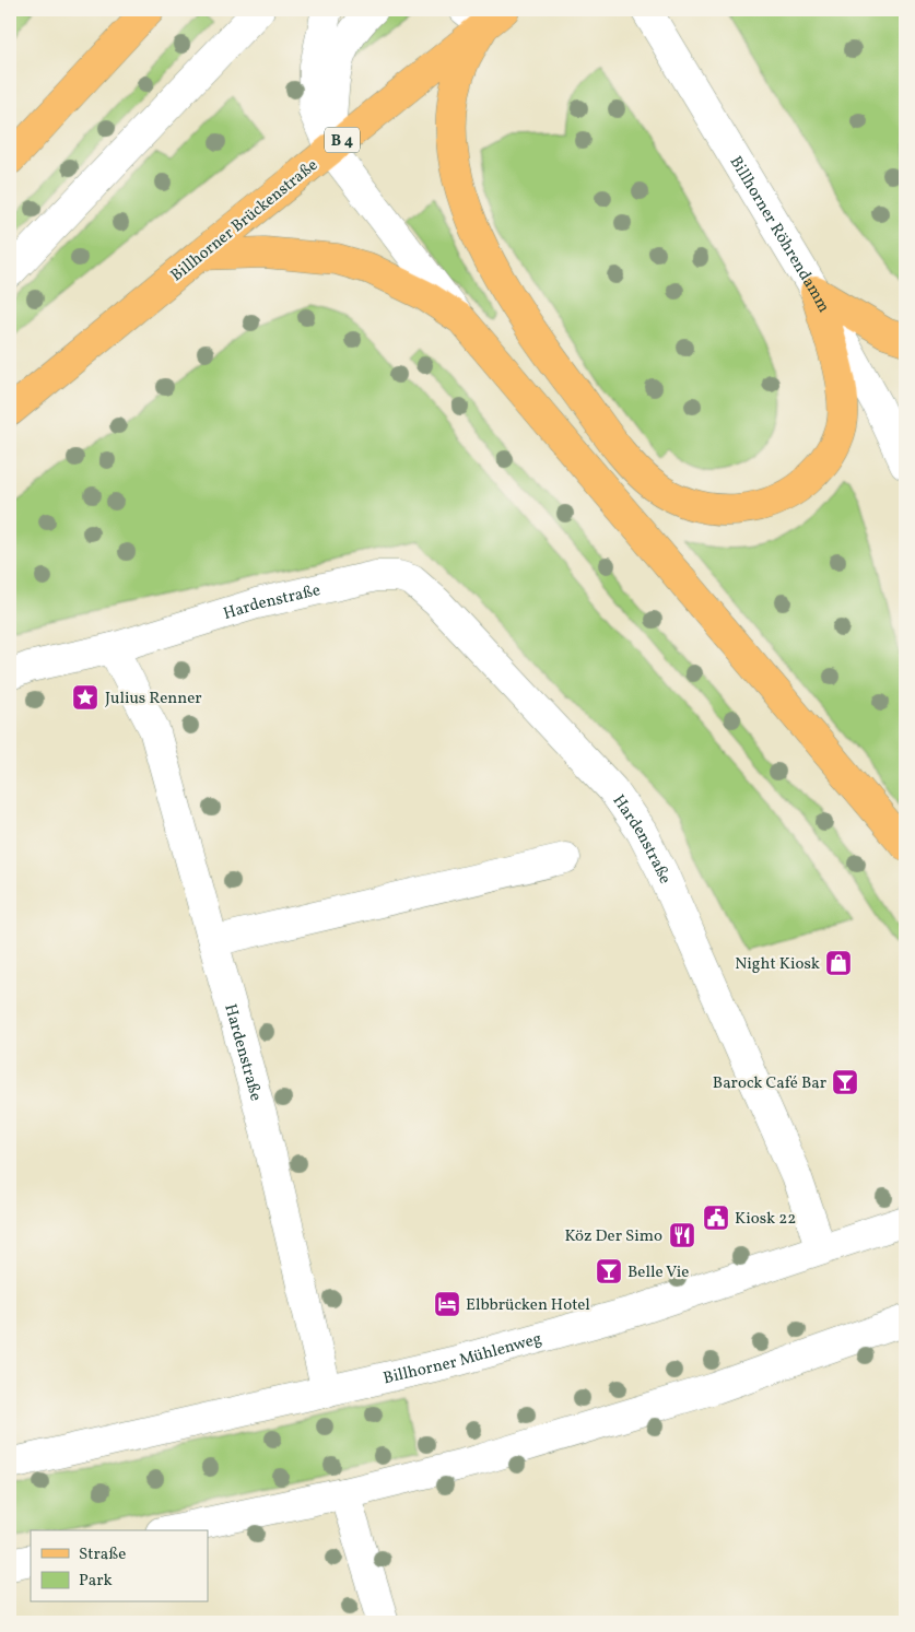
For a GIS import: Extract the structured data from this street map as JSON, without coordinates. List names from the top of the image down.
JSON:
{
  "streets": {
    "main road": ["B 4", "Billhorner Brückenstraße"],
    "street": ["Billhorner Röhrendamm", "Hardenstraße", "Billhorner Mühlenweg"]
  },
  "crossings": [
    ["Hardenstraße", "Billhorner Mühlenweg"]
  ],
  "places": {
    "place": ["Julius Renner"],
    "shop": ["Night Kiosk"],
    "bar": ["Barock Café Bar", "Belle Vie"],
    "public building": ["Kiosk 22"],
    "restaurant": ["Köz Der Simo"],
    "hotel": ["Elbbrücken Hotel"]
  },
  "legend": ["Straße", "Park"]
}
